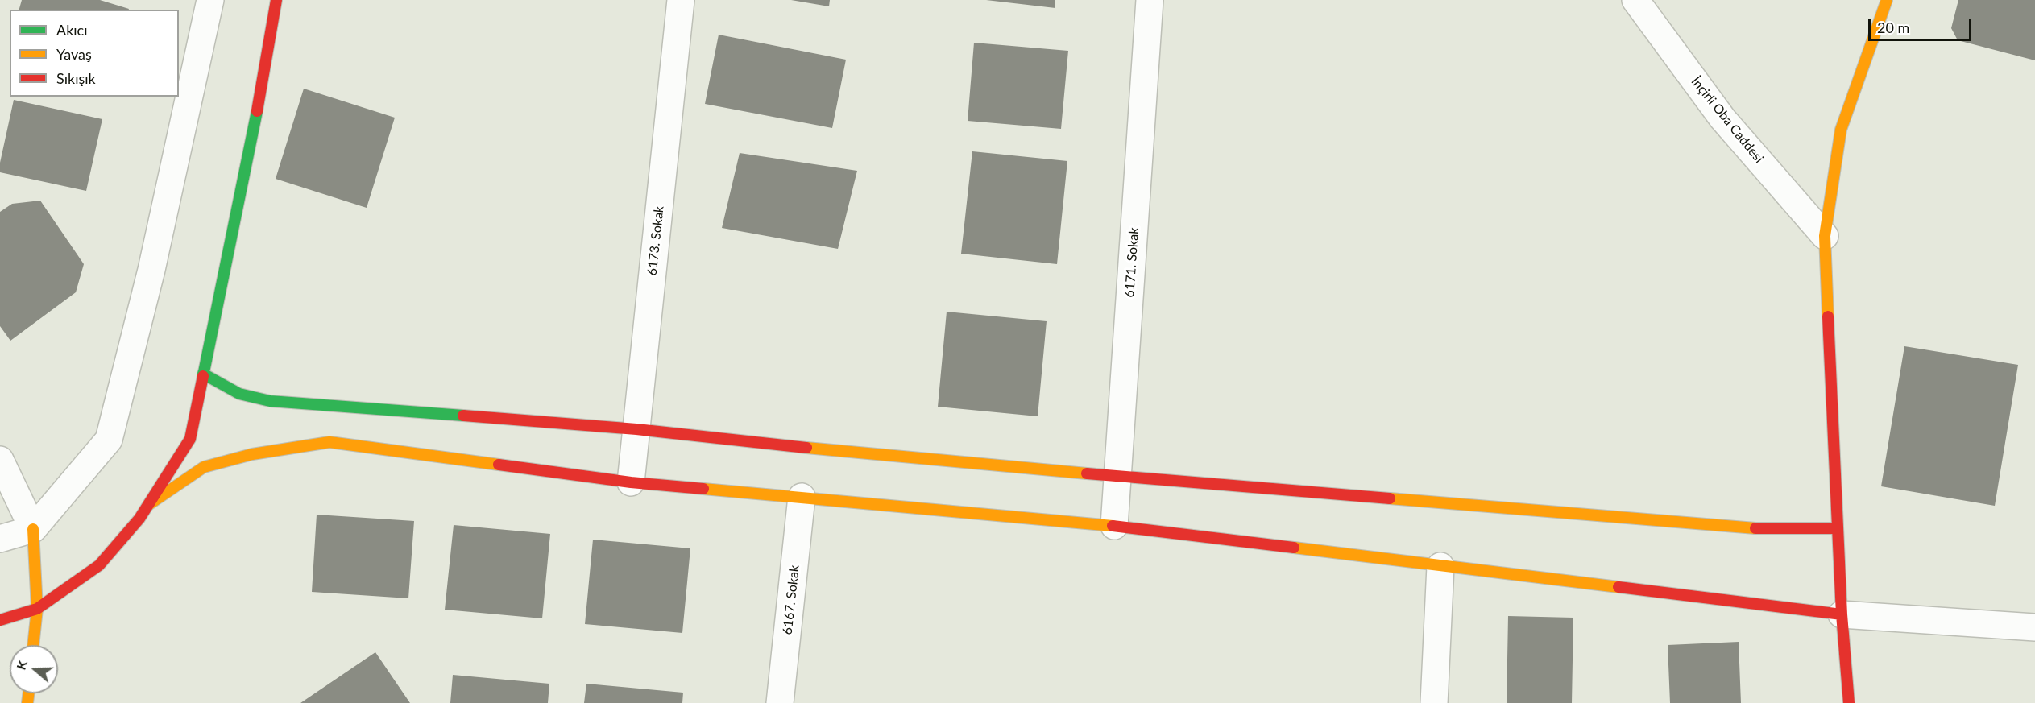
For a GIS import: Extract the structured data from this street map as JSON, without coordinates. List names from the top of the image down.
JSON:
{
  "streets": {
    "street": [
      "İnçirli Oba Caddesi",
      "6173. Sokak",
      "6171. Sokak",
      "6167. Sokak"
    ]
  },
  "legend": ["Akıcı", "Yavaş", "Sıkışık"],
  "scale_bar": "20 m",
  "north": "left"
}
